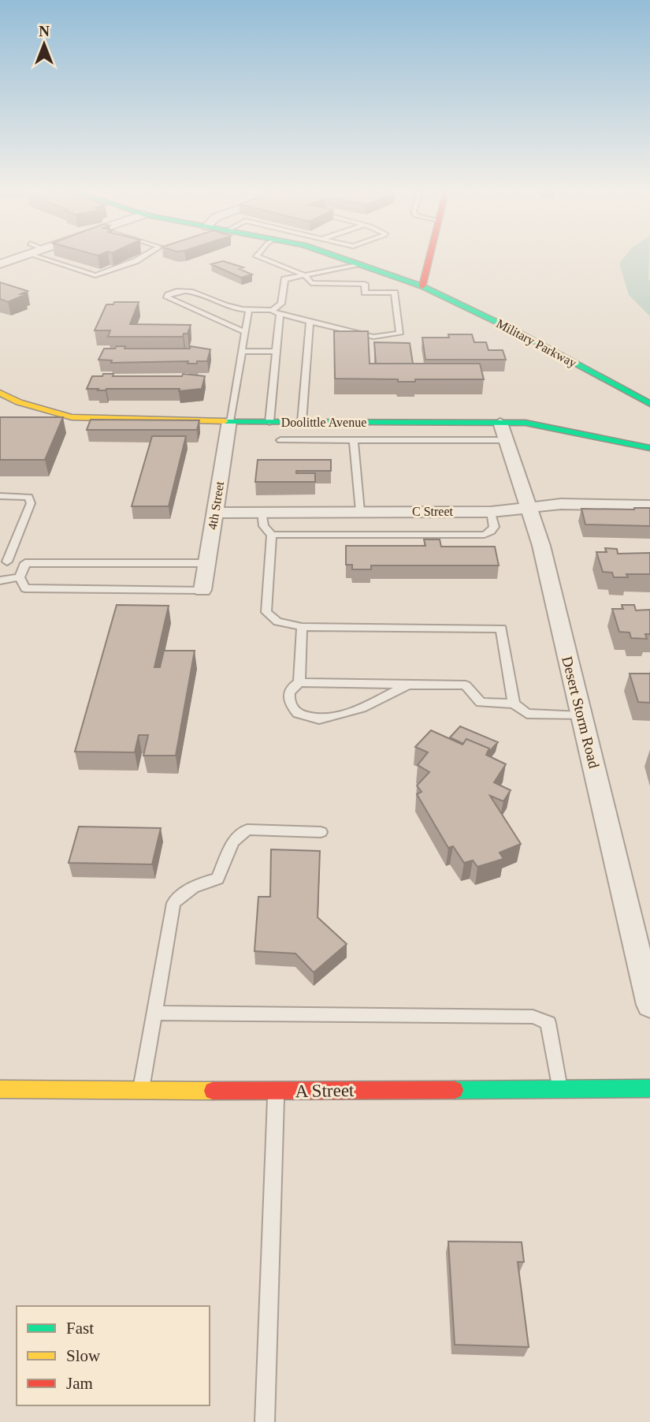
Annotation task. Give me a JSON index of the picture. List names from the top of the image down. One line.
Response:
{"streets":{"street":["Military Parkway","Doolittle Avenue","4th Street","C Street","Desert Storm Road","A Street"]},"crossings":[["Doolittle Avenue","4th Street"],["Doolittle Avenue","Desert Storm Road"],["4th Street","C Street"],["C Street","Desert Storm Road"]],"legend":["Fast","Slow","Jam"],"north":"top"}
